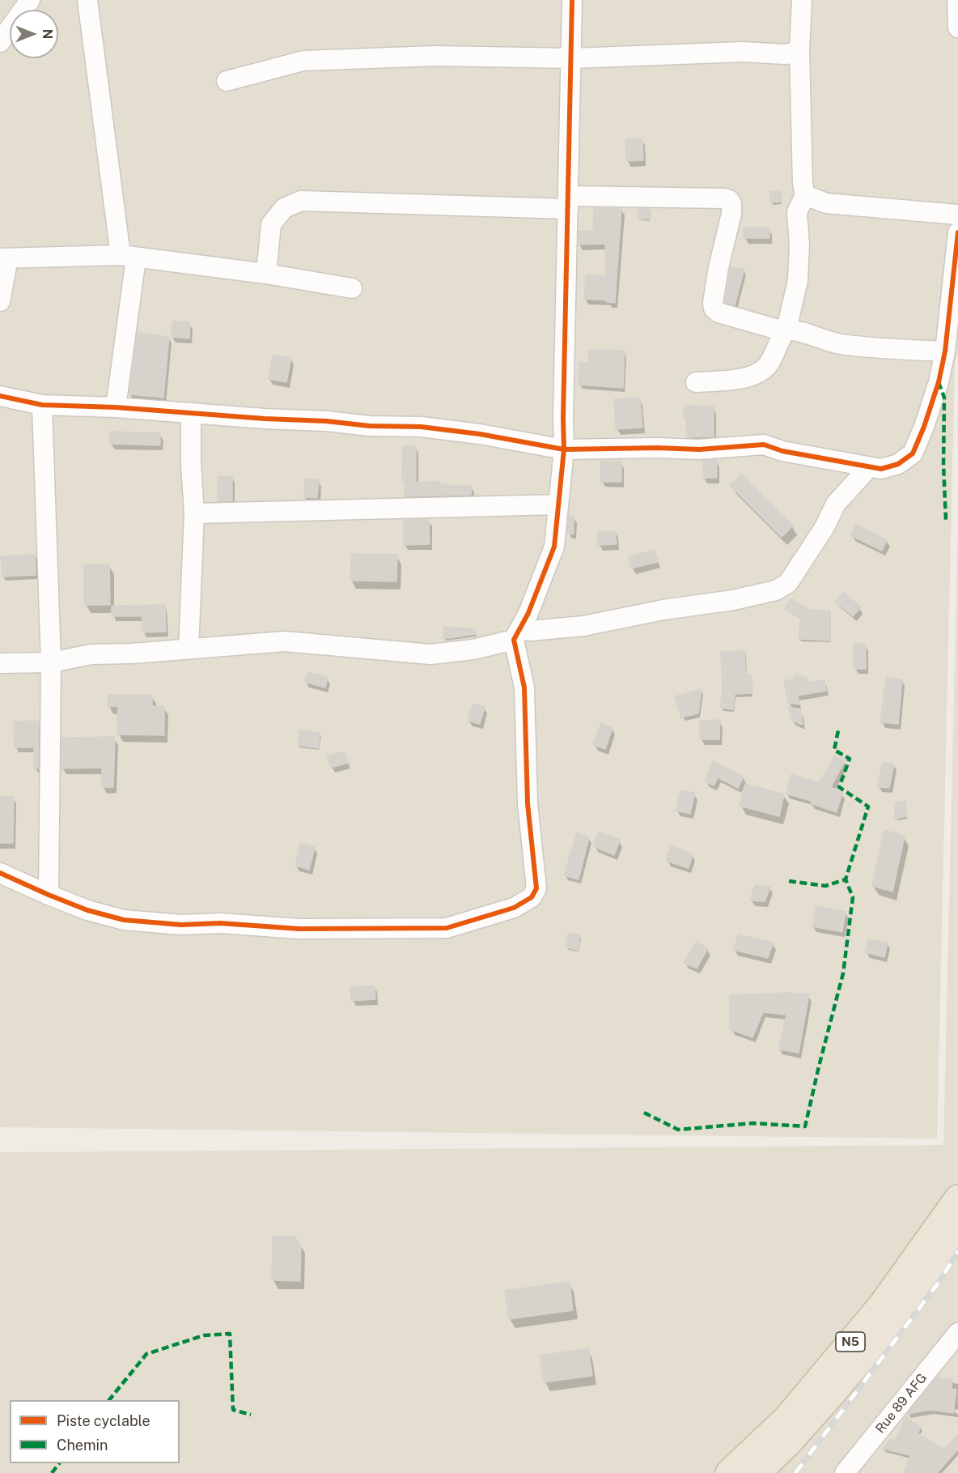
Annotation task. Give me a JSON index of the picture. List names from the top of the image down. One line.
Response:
{"streets":{"highway":["N5"],"street":["Rue 89 AFG"]},"legend":["Piste cyclable","Chemin"],"north":"right"}
